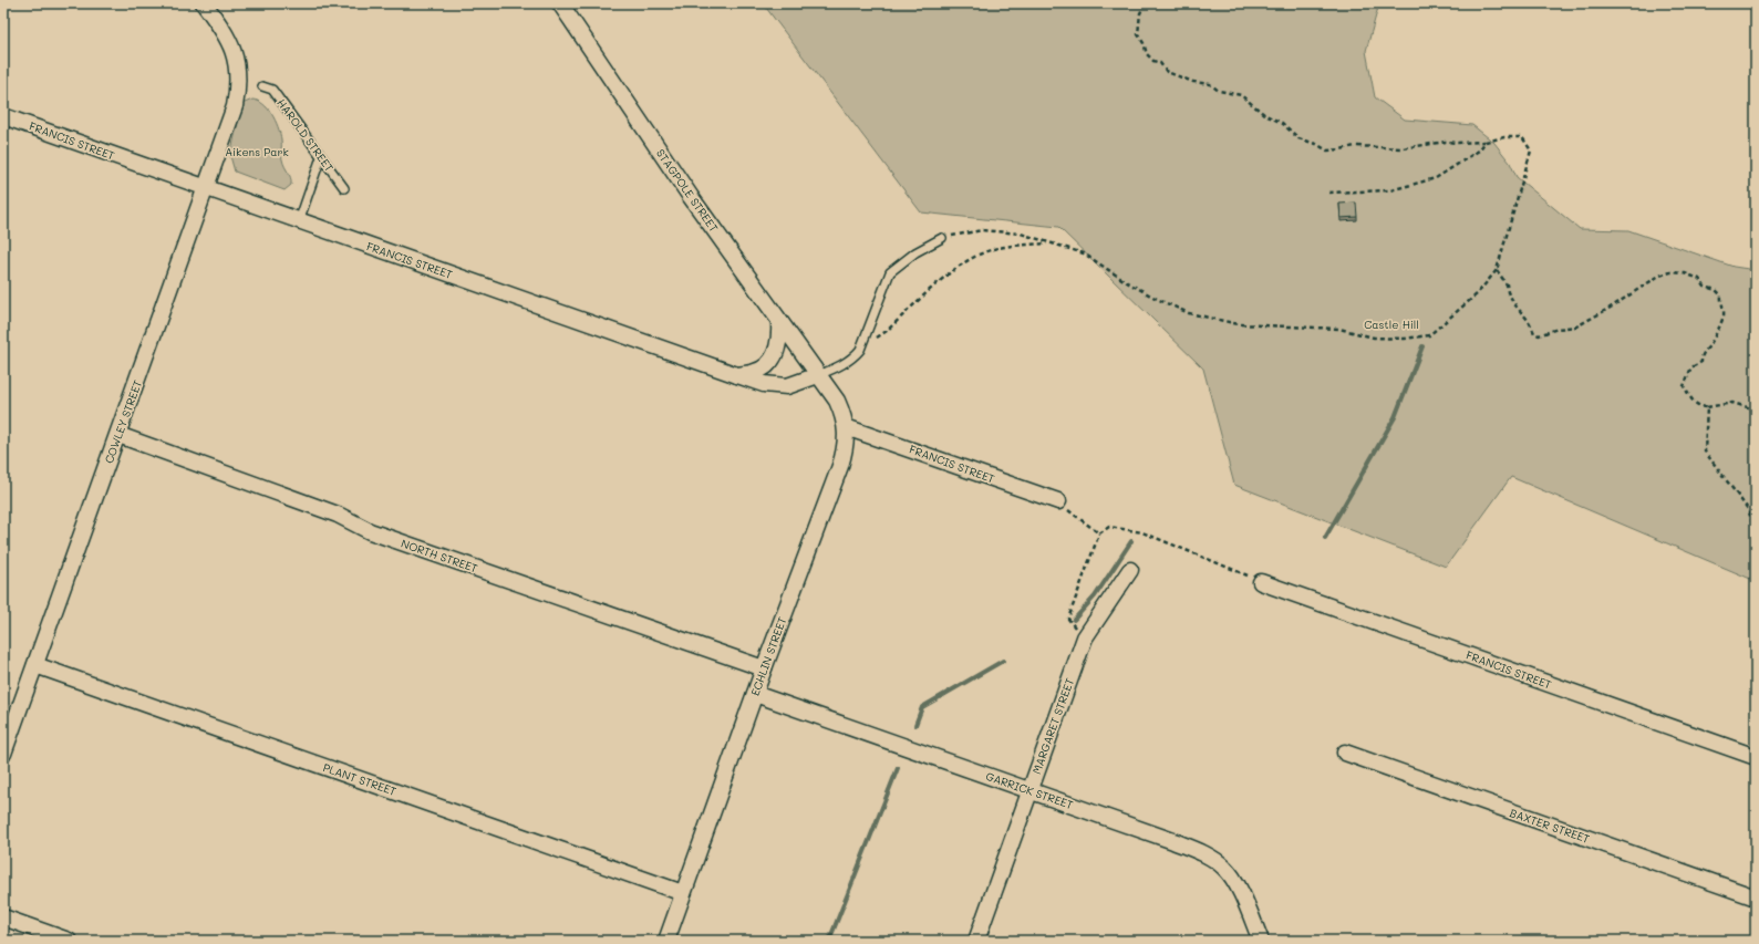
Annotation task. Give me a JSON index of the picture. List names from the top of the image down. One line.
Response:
{"streets":{"street":["FRANCIS STREET","STAGPOLE STREET","COWLEY STREET","NORTH STREET","ECHLIN STREET","MARGARET STREET","PLANT STREET","GARRICK STREET","BAXTER STREET"],"lane":["HAROLD STREET"]},"crossings":[["FRANCIS STREET","STAGPOLE STREET"],["FRANCIS STREET","COWLEY STREET"],["FRANCIS STREET","ECHLIN STREET"],["STAGPOLE STREET","ECHLIN STREET"],["COWLEY STREET","NORTH STREET"],["COWLEY STREET","PLANT STREET"],["NORTH STREET","ECHLIN STREET"],["ECHLIN STREET","PLANT STREET"],["ECHLIN STREET","GARRICK STREET"],["MARGARET STREET","GARRICK STREET"]],"parks":["Aikens Park","Castle Hill"]}
